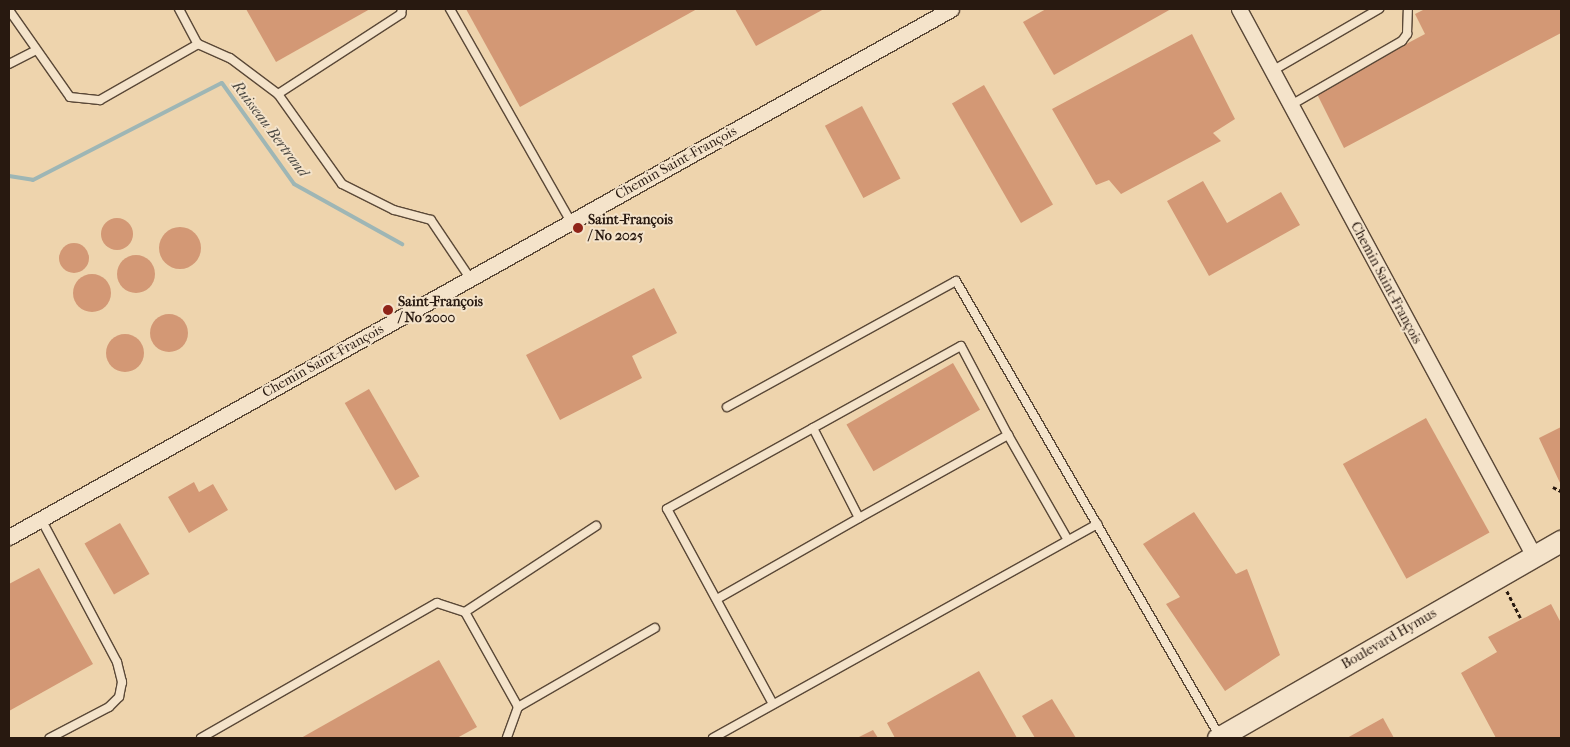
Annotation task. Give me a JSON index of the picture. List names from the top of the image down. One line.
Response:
{"streets":{"street":["Chemin Saint-François","Boulevard Hymus"]},"crossings":[["Chemin Saint-François","Boulevard Hymus"]],"water":["Ruisseau Bertrand"],"places":["Saint-François / No 2025","Saint-François / No 2000"]}
